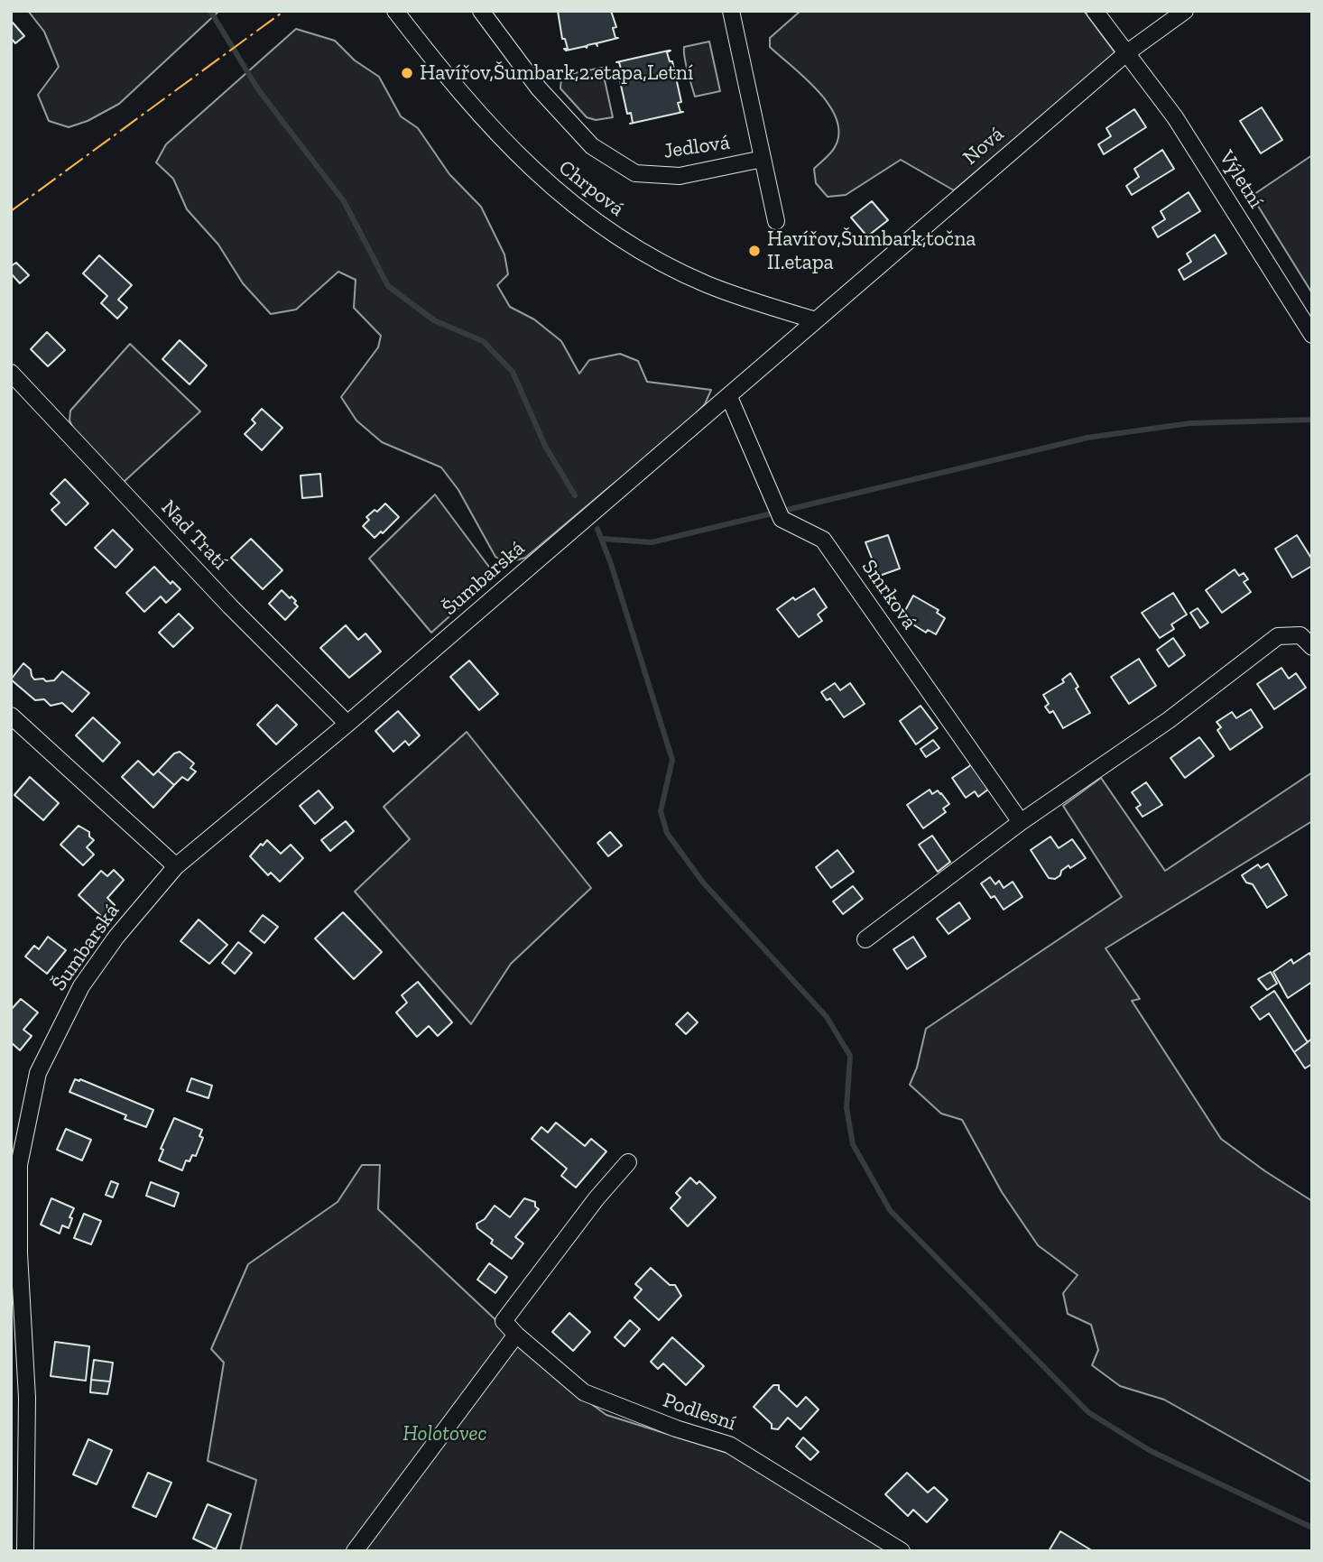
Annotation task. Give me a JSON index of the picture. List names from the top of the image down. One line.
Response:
{"streets":{"street":["Nová","Jedlová","Výletní","Chrpová","Nad Tratí","Šumbarská","Smrková","Podlesní"]},"crossings":[["Nová","Výletní"],["Nová","Chrpová"],["Nová","Šumbarská"],["Chrpová","Šumbarská"],["Nad Tratí","Šumbarská"],["Šumbarská","Smrková"]],"parks":["Holotovec"],"places":["Havířov,Šumbark,2.etapa,Letní","Havířov,Šumbark,točna II.etapa"]}
